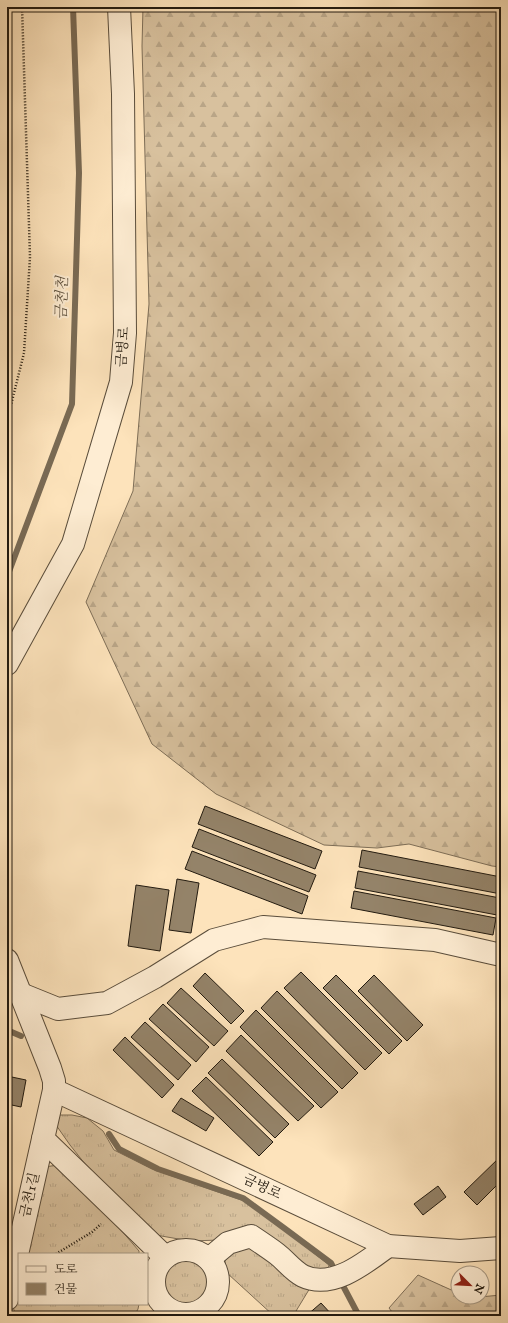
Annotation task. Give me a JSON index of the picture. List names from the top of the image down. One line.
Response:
{"streets":{"street":["금병로","금천1길"]},"crossings":[["금병로","금천1길"]],"water":["금천천"],"legend":["도로","건물"],"north":"bottom right"}
